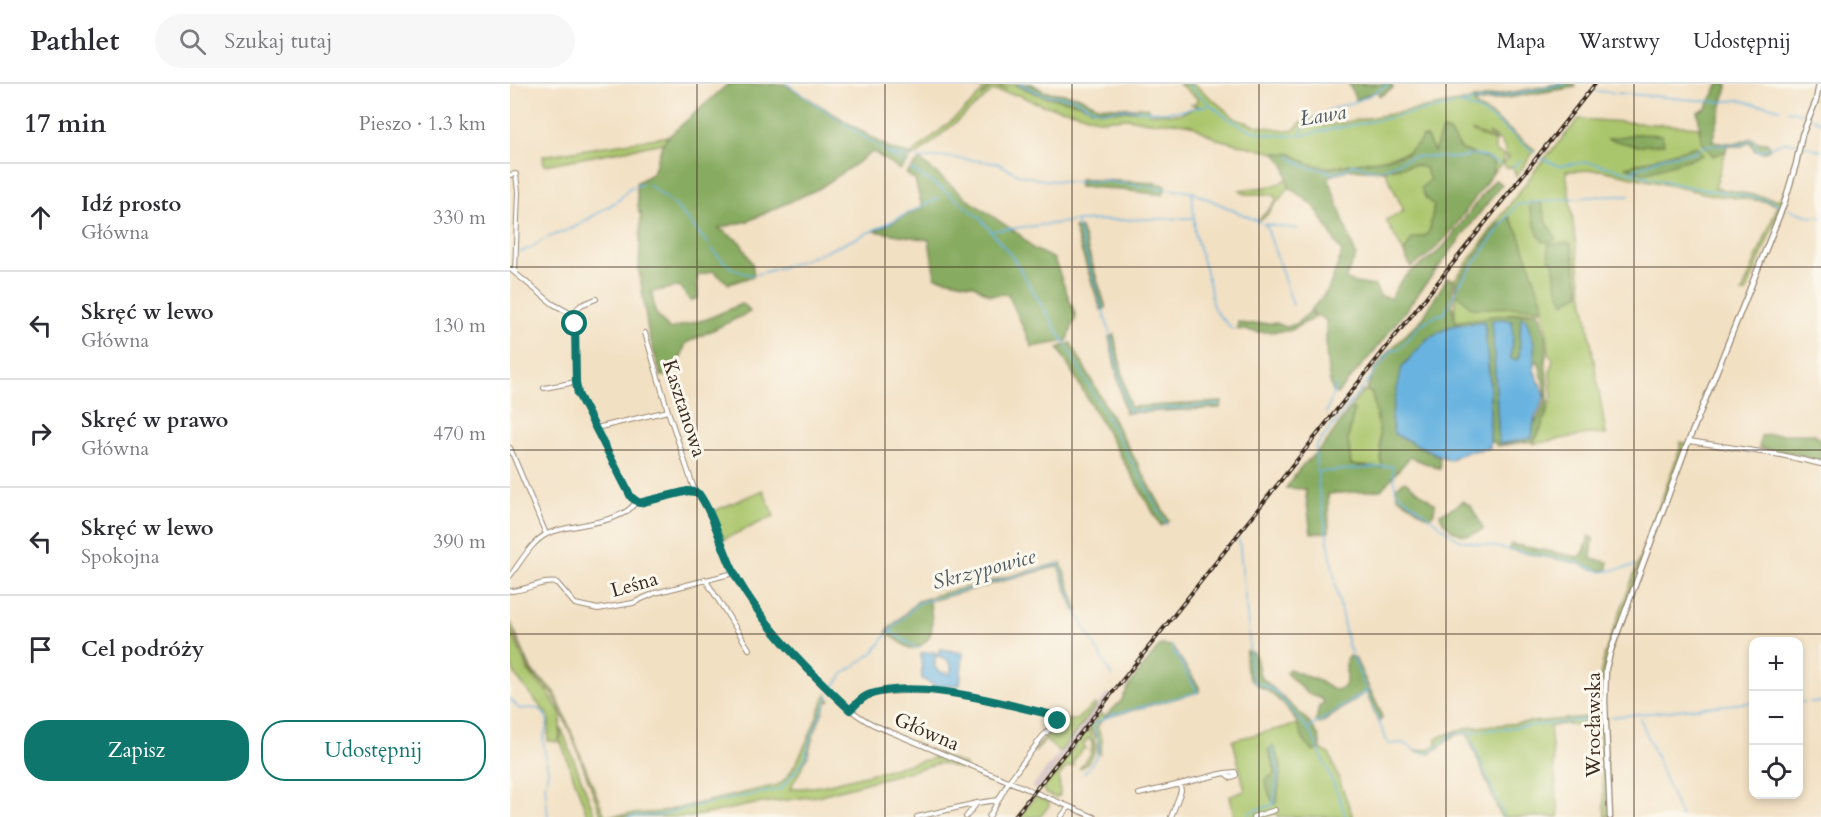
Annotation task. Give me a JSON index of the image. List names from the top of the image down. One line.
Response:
{"streets":{"main road":["Wrocławska"],"street":["Kasztanowa","Leśna","Główna"]},"crossings":[["Kasztanowa","Główna"],["Leśna","Główna"]],"water":["Ława","Skrzypowice"],"page":{"header":"Pathlet","search":"Szukaj tutaj","nav":["Mapa","Warstwy","Udostępnij"],"heading":["17 min","Pieszo · 1.3 km"],"list":[["Idź prosto","Główna","330 m"],["Skręć w lewo","Główna","130 m"],["Skręć w prawo","Główna","470 m"],["Skręć w lewo","Spokojna","390 m"],"Cel podróży"],"map_buttons":["+","−"],"buttons":["Zapisz","Udostępnij"]}}
